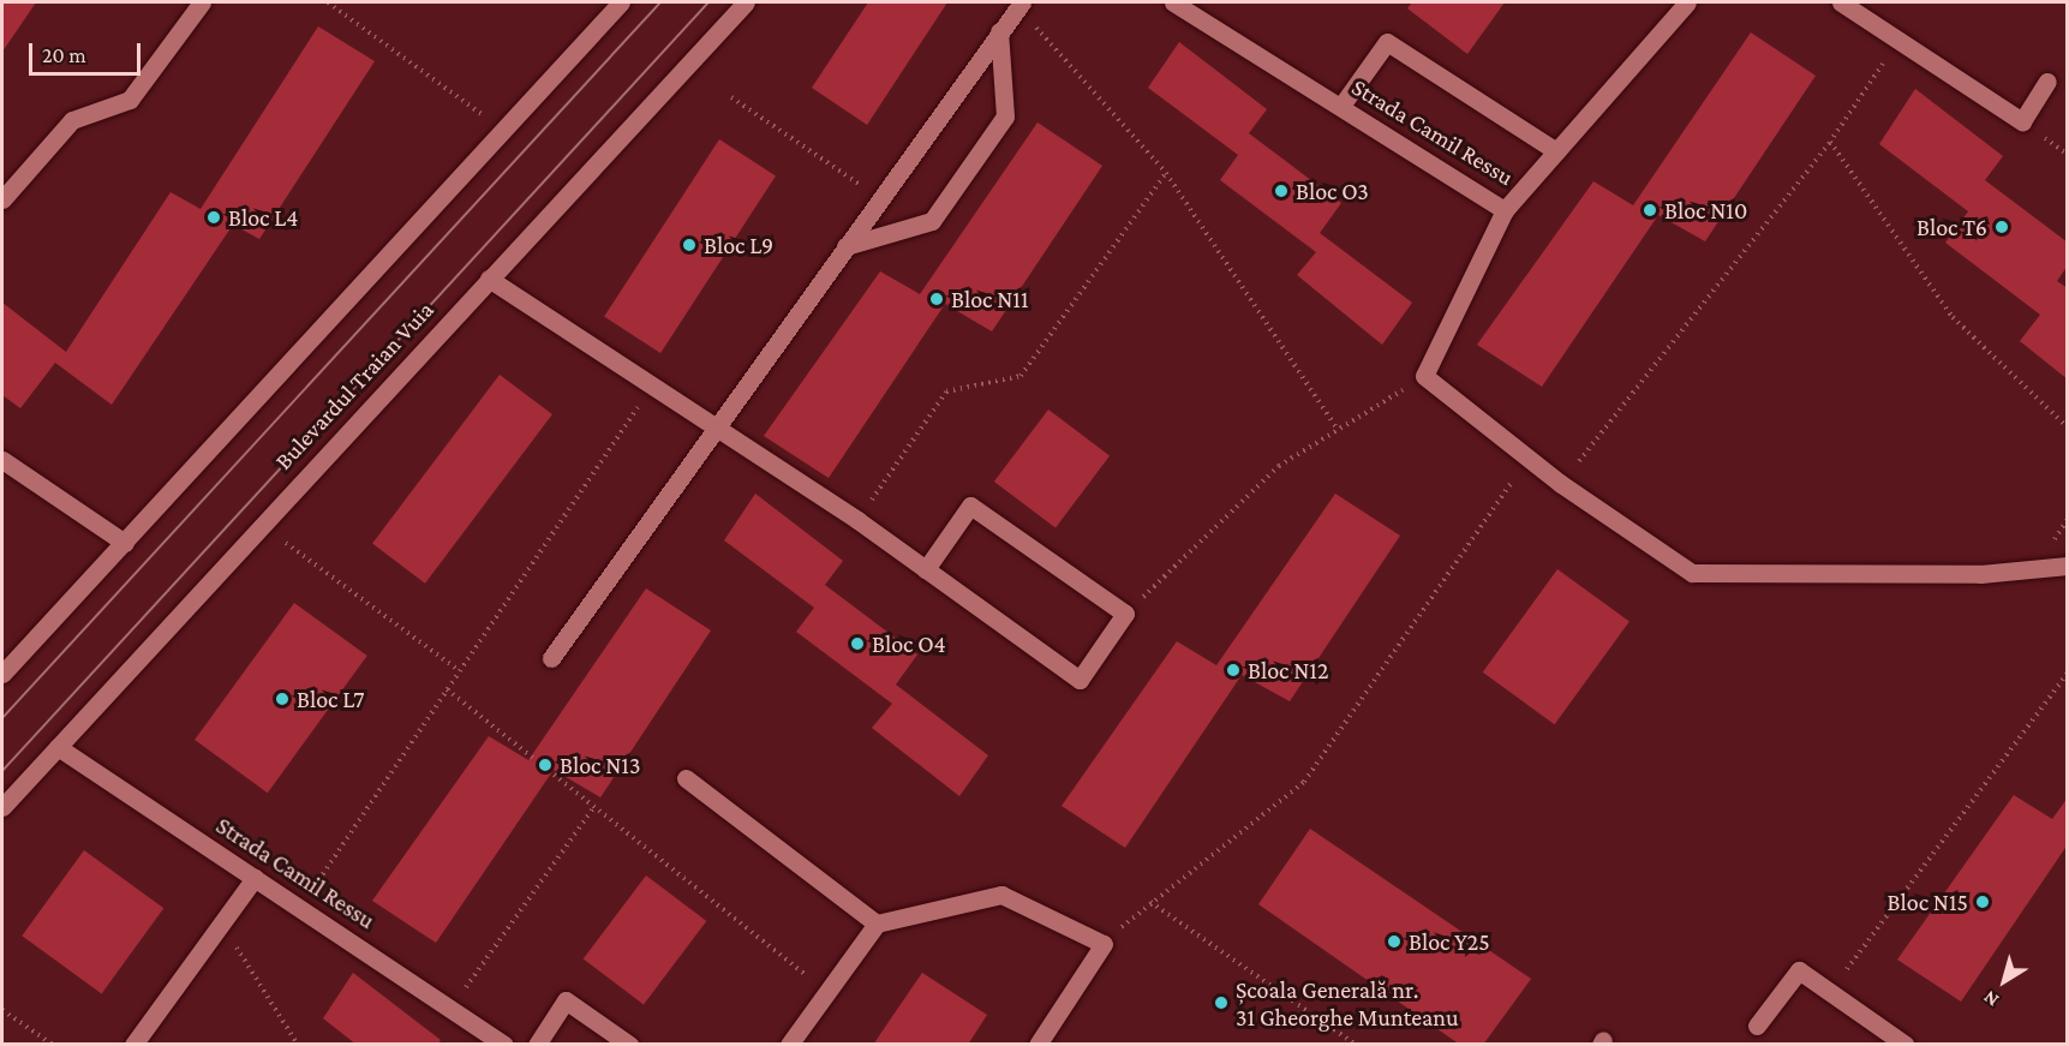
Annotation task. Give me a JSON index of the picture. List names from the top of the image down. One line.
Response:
{"streets":{"street":["Strada Camil Ressu","Bulevardul Traian Vuia"]},"crossings":[["Strada Camil Ressu","Bulevardul Traian Vuia"]],"places":["Bloc O3","Bloc N10","Bloc L4","Bloc T6","Bloc L9","Bloc N11","Bloc O4","Bloc N12","Bloc L7","Bloc N13","Bloc N15","Bloc Y25","Școala Generală nr. 31 Gheorghe Munteanu"],"scale_bar":"20 m","north":"bottom left"}
